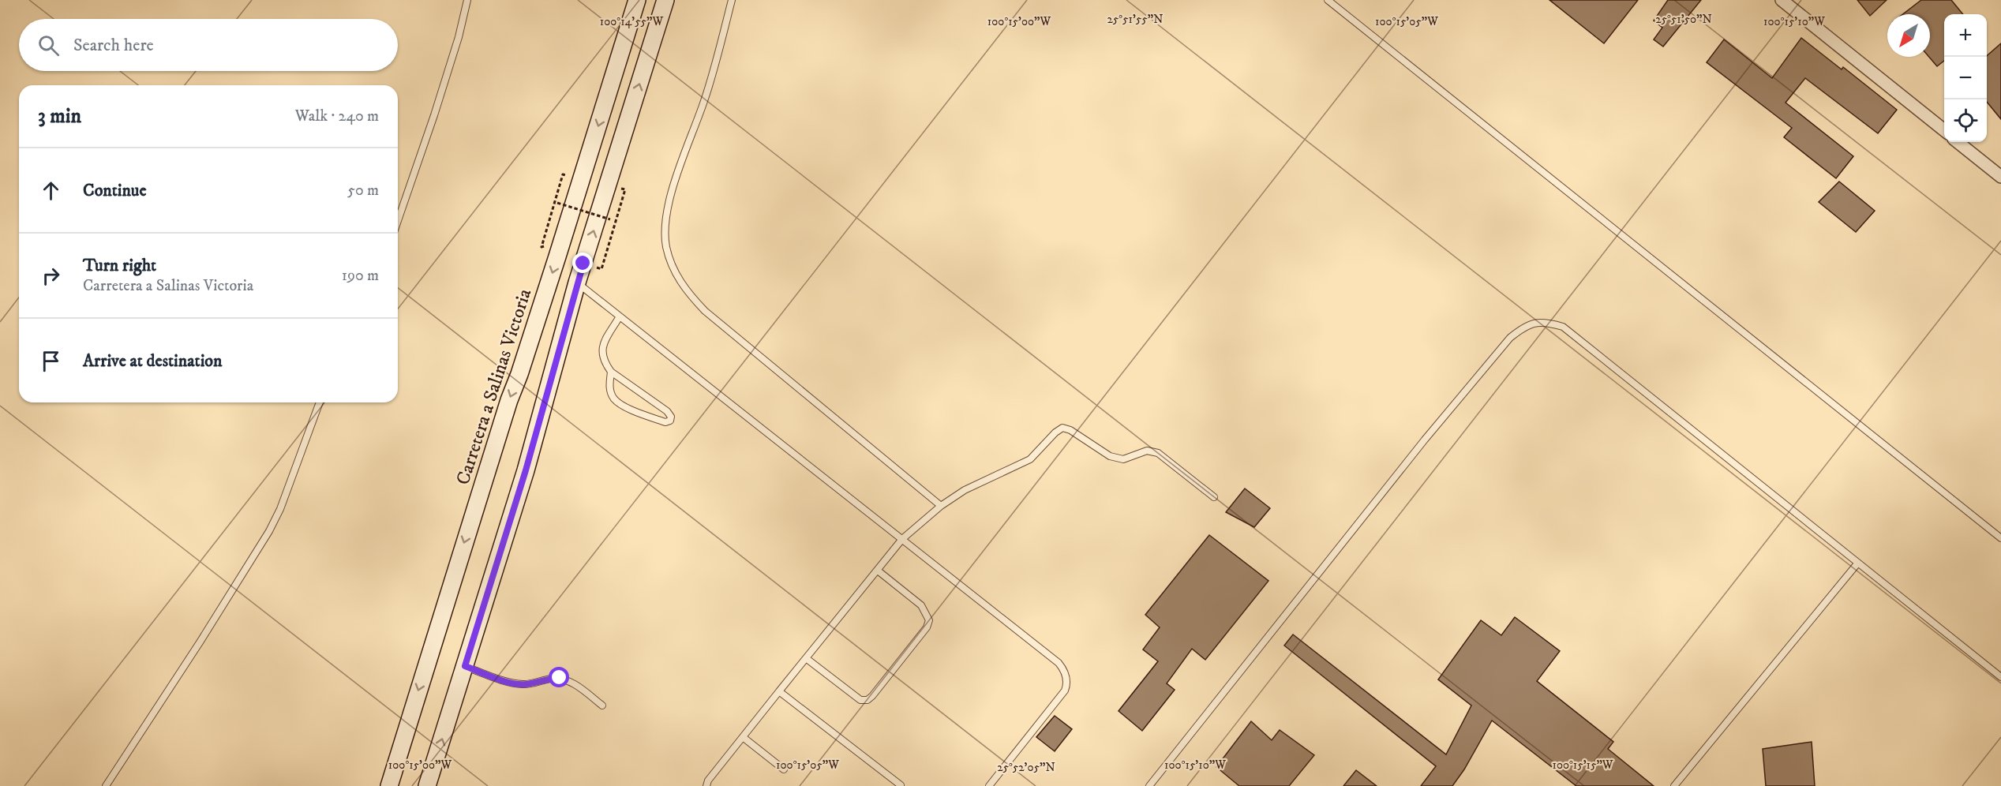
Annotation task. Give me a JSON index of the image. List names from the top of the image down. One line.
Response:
{"streets":{"main road":["Carretera a Salinas Victoria"]},"north":"bottom left","page":{"map_buttons":["+","−"],"search":"Search here","heading":["3 min","Walk · 240 m"],"list":[["Continue","50 m"],["Turn right","Carretera a Salinas Victoria","190 m"],"Arrive at destination"]},"coordinates":["25°51'55\"N","25°51'50\"N","100°14'55\"W","100°15'00\"W","100°15'05\"W","100°15'10\"W","100°15'15\"W","25°52'05\"N"]}
